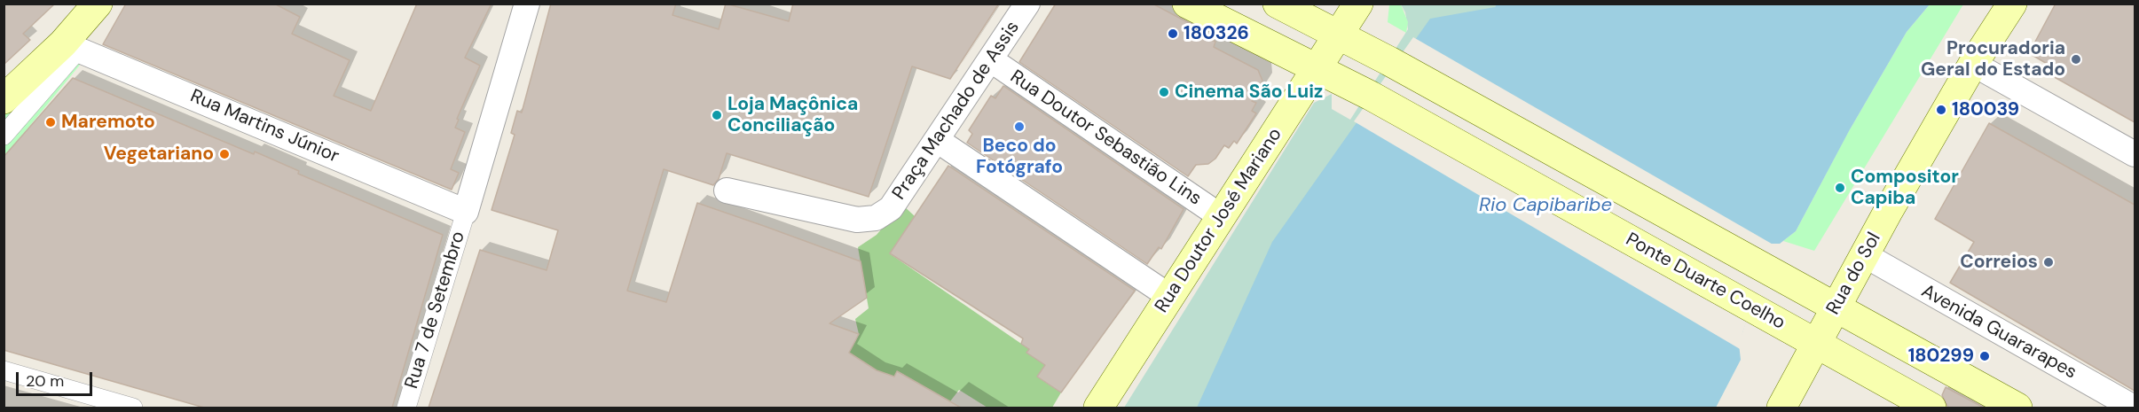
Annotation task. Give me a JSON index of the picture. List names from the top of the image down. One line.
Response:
{"streets":{"main road":["Rua Doutor José Mariano","Rua do Sol","Ponte Duarte Coelho"],"street":["Praça Machado de Assis","Rua Martins Júnior","Rua Doutor Sebastião Lins","Rua 7 de Setembro","Avenida Guararapes"]},"crossings":[["Praça Machado de Assis","Rua Doutor Sebastião Lins"],["Rua Martins Júnior","Rua 7 de Setembro"],["Rua Doutor Sebastião Lins","Rua Doutor José Mariano"],["Rua Doutor José Mariano","Ponte Duarte Coelho"],["Rua do Sol","Ponte Duarte Coelho"],["Rua do Sol","Avenida Guararapes"]],"water":["Rio Capibaribe"],"places":["180326","Procuradoria Geral do Estado","Cinema São Luiz","180039","Loja Maçônica Conciliação","Maremoto","Beco do Fotógrafo","Vegetariano","Compositor Capiba","Correios","180299"],"scale_bar":"20 m"}
